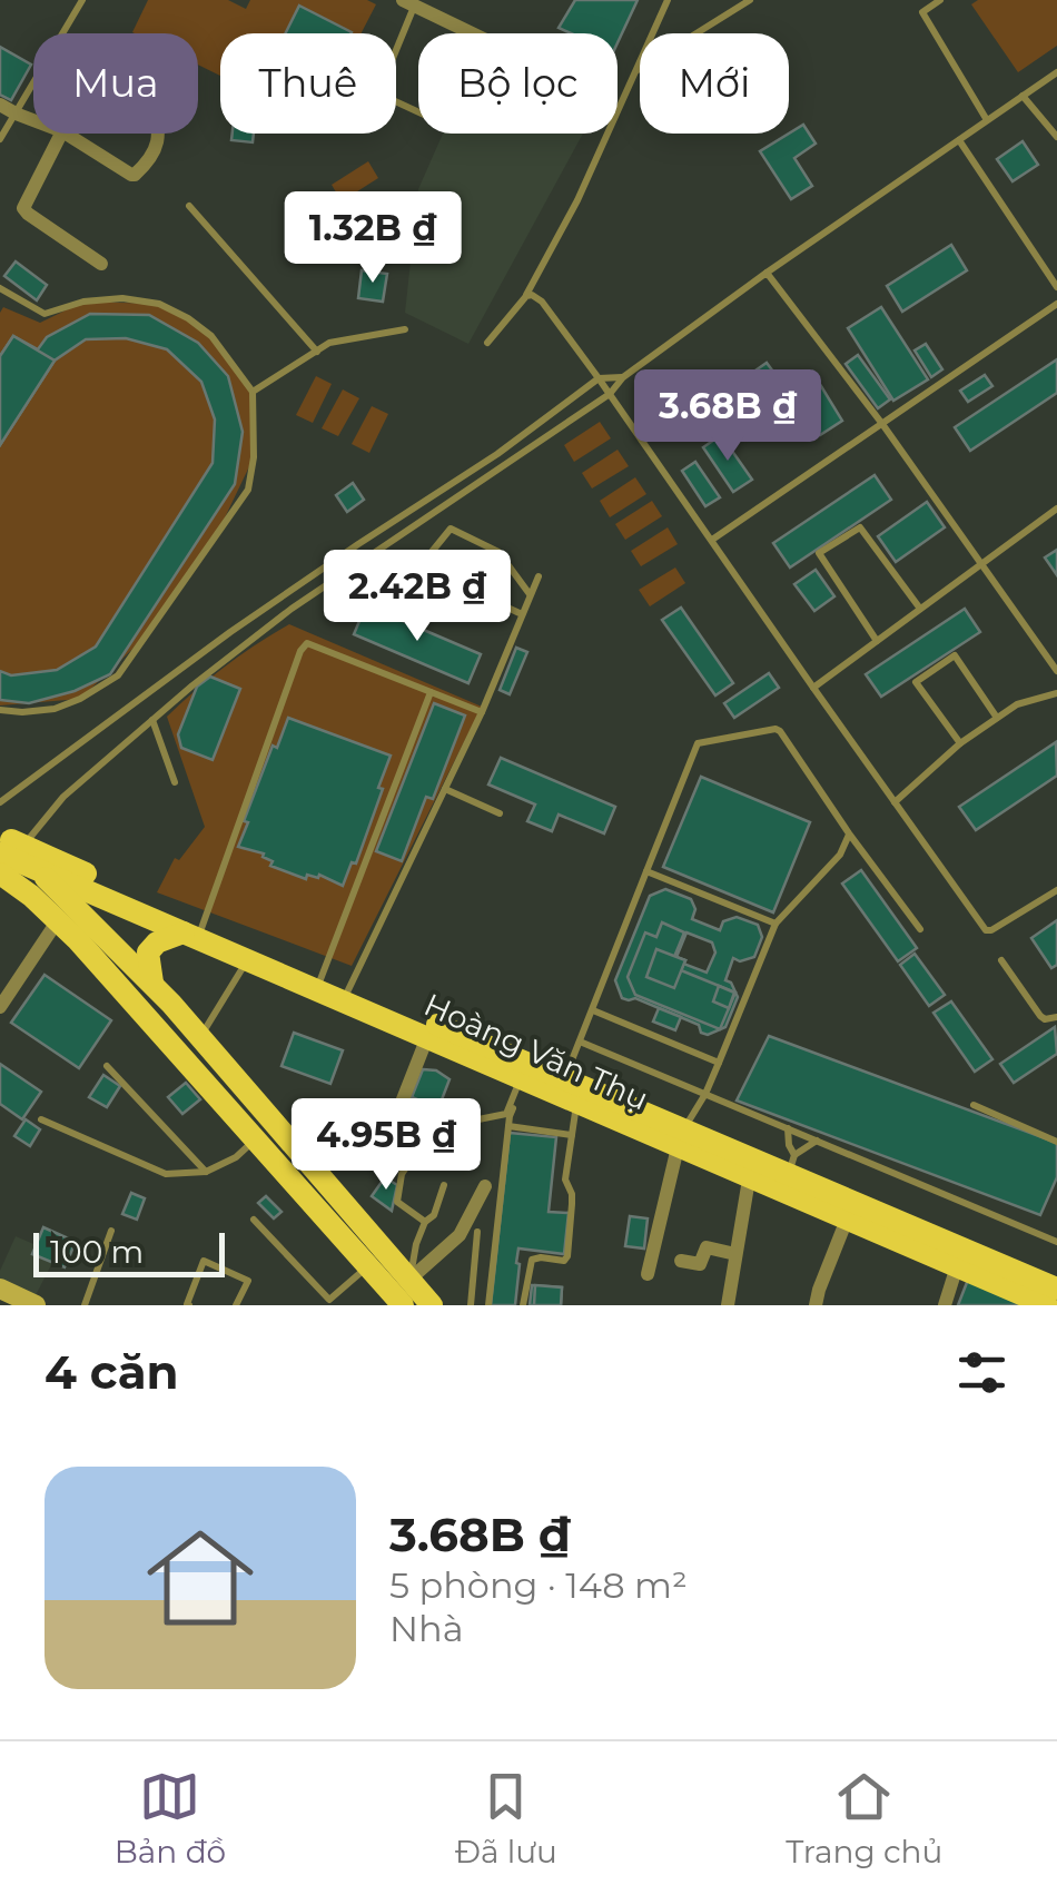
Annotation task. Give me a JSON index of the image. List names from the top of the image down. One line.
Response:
{"streets":{"main road":["Hoàng Văn Thụ"]},"scale_bar":"100 m","page":{"chip":["Mua","Thuê","Bộ lọc","Mới"],"price":["1.32B ₫","3.68B ₫","2.42B ₫","4.95B ₫"],"scale":"100 m","heading":"4 căn","list":[{"name":"3.68B ₫","note":"5 phòng · 148 m² · Nhà"}],"tabs":["Bản đồ","Đã lưu","Trang chủ"]}}
